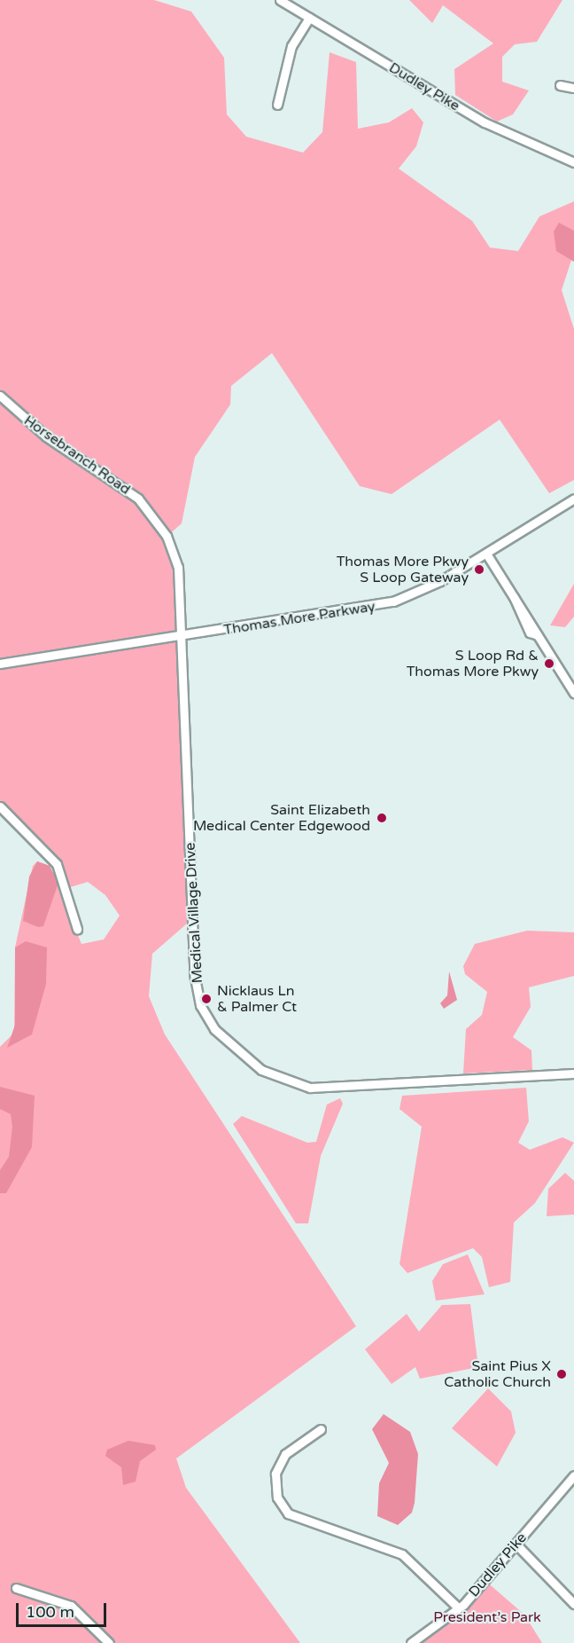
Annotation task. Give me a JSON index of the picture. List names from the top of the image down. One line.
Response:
{"streets":{"street":["Dudley Pike","Horsebranch Road","Thomas More Parkway","Medical Village Drive"]},"crossings":[["Horsebranch Road","Thomas More Parkway"],["Horsebranch Road","Medical Village Drive"],["Thomas More Parkway","Medical Village Drive"]],"parks":["President’s Park"],"places":["Thomas More Pkwy S Loop Gateway","S Loop Rd & Thomas More Pkwy","Saint Elizabeth Medical Center Edgewood","Nicklaus Ln & Palmer Ct","Saint Pius X Catholic Church"],"scale_bar":"100 m"}
